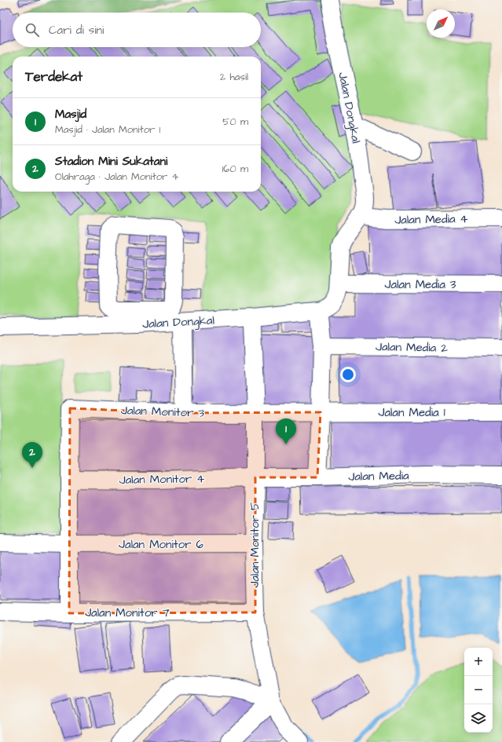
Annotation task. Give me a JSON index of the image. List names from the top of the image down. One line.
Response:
{"streets":{"street":["Jalan Dongkal","Jalan Media 4","Jalan Media 3","Jalan Media 2","Jalan Monitor 3","Jalan Media 1","Jalan Media","Jalan Monitor 4","Jalan Monitor 6","Jalan Monitor 5","Jalan Monitor 7"]},"crossings":[["Jalan Dongkal","Jalan Media 4"],["Jalan Dongkal","Jalan Media 3"],["Jalan Monitor 3","Jalan Media 1"],["Jalan Monitor 3","Jalan Monitor 4"],["Jalan Monitor 3","Jalan Monitor 5"],["Jalan Media 1","Jalan Monitor 5"],["Jalan Media","Jalan Monitor 4"],["Jalan Media","Jalan Monitor 5"],["Jalan Monitor 4","Jalan Monitor 5"],["Jalan Monitor 6","Jalan Monitor 5"],["Jalan Monitor 5","Jalan Monitor 7"]],"north":"top right","page":{"search":"Cari di sini","heading":["Terdekat","2 hasil"],"list":[{"mark":"1","name":"Masjid","note":"Masjid · Jalan Monitor 1","value":"50 m"},{"mark":"2","name":"Stadion Mini Sukatani","note":"Olahraga · Jalan Monitor 4","value":"160 m"}],"pins":["1","2"],"map_buttons":["+","−"]}}
